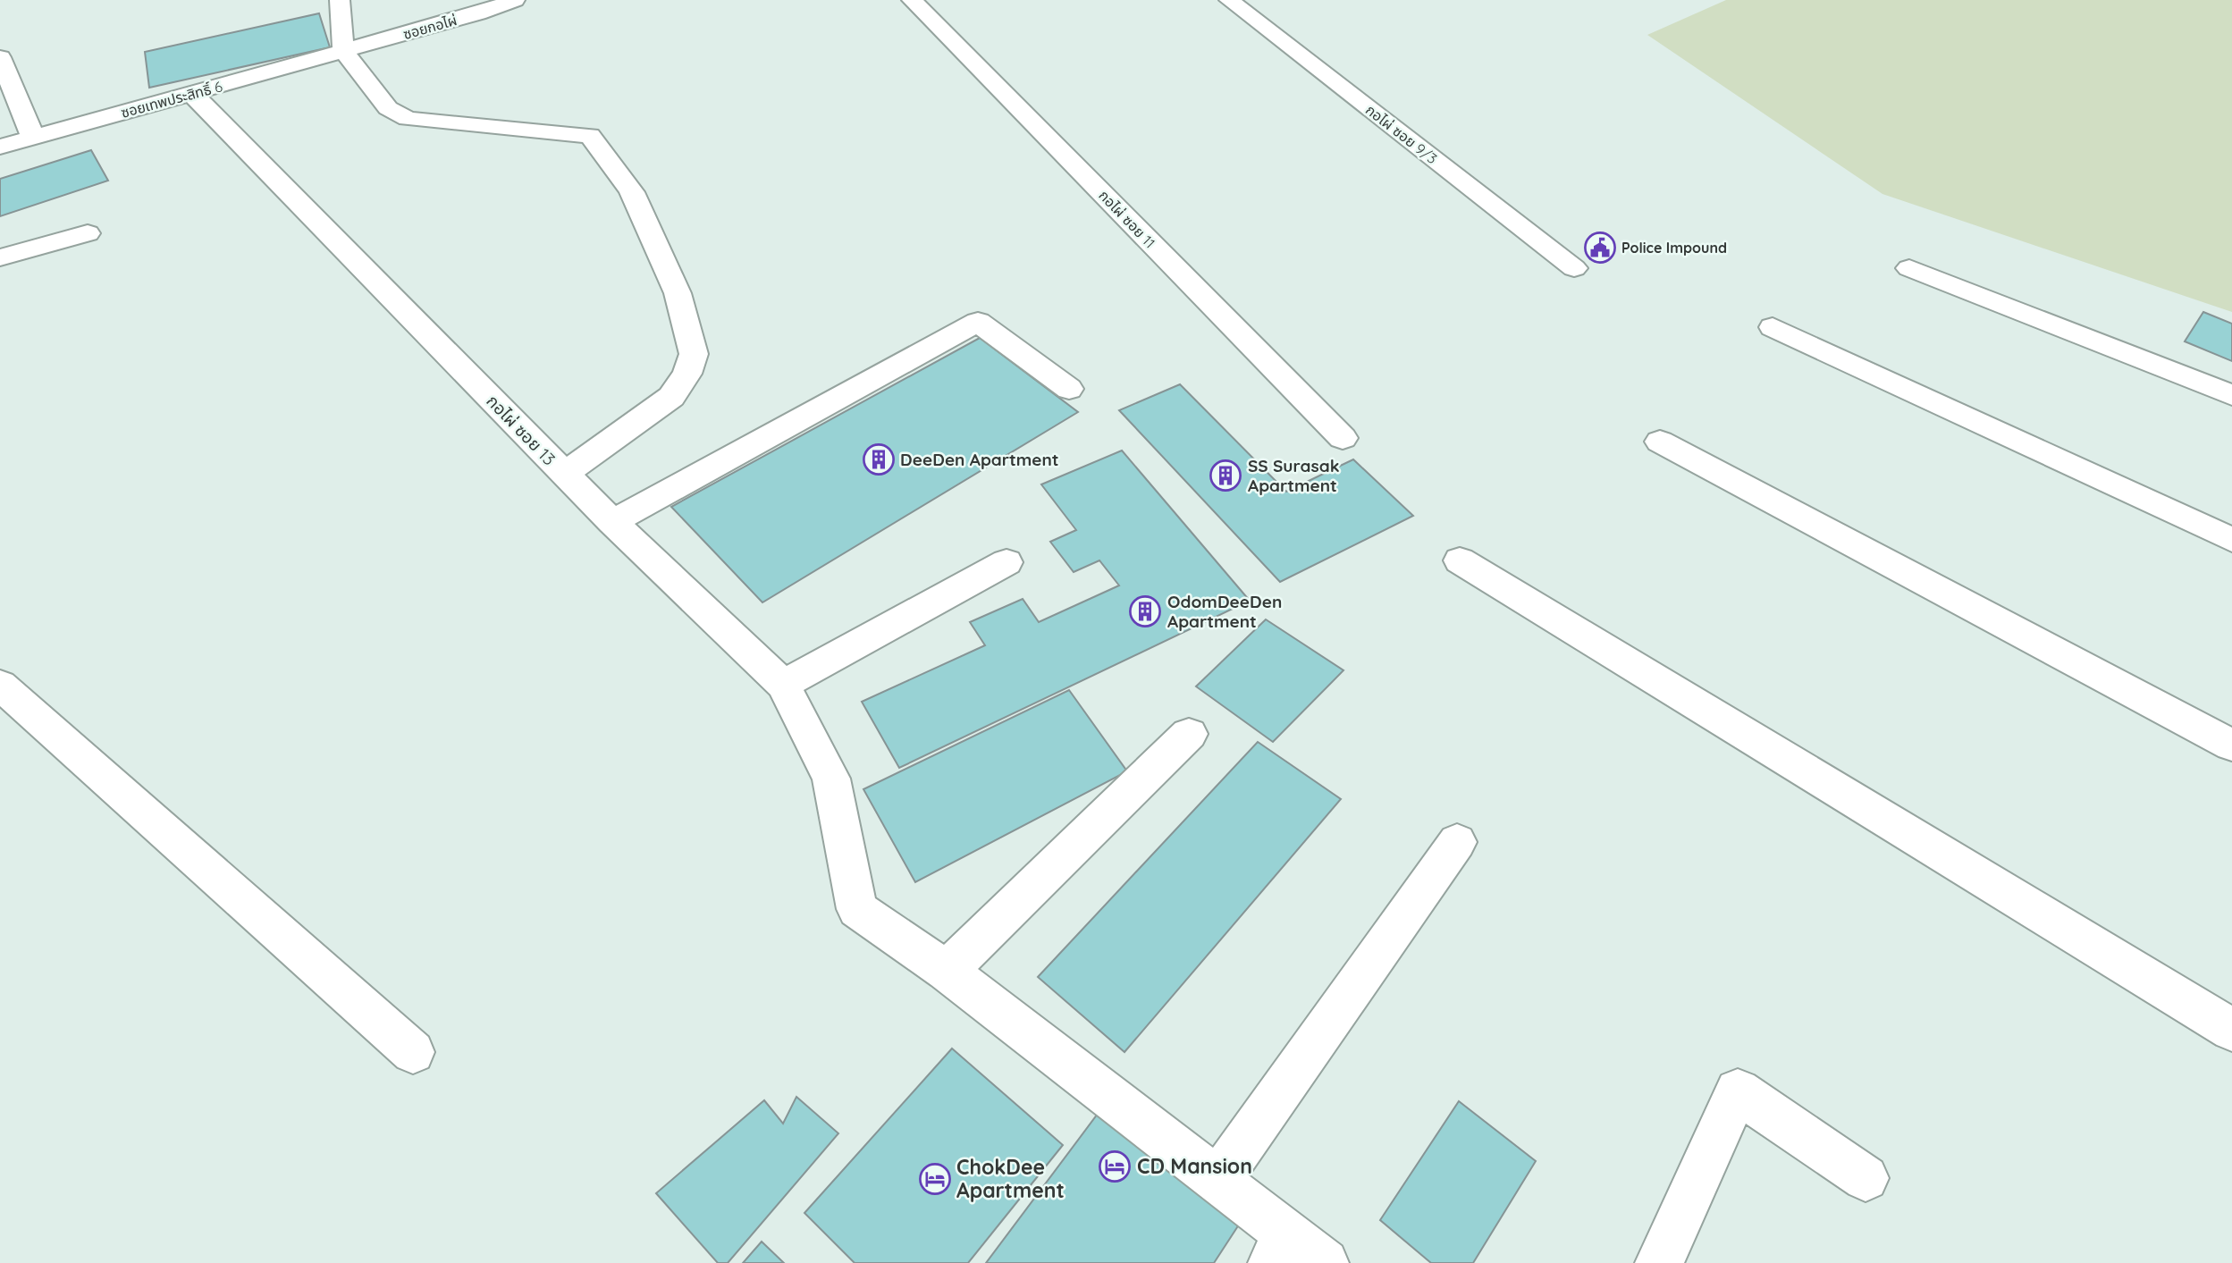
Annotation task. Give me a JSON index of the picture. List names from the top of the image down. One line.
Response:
{"streets":{"street":["ซอยกอไผ่","ซอยเทพประสิทธิ์ 6","กอไผ่ ซอย 9/3","กอไผ่ ซอย 11","กอไผ่ ซอย 13"]},"crossings":[["ซอยกอไผ่","ซอยเทพประสิทธิ์ 6"],["ซอยเทพประสิทธิ์ 6","กอไผ่ ซอย 13"]],"places":{"public building":["Police Impound"],"building":["DeeDen Apartment","SS Surasak Apartment","OdomDeeDen Apartment"],"hotel":["CD Mansion","ChokDee Apartment"]}}
